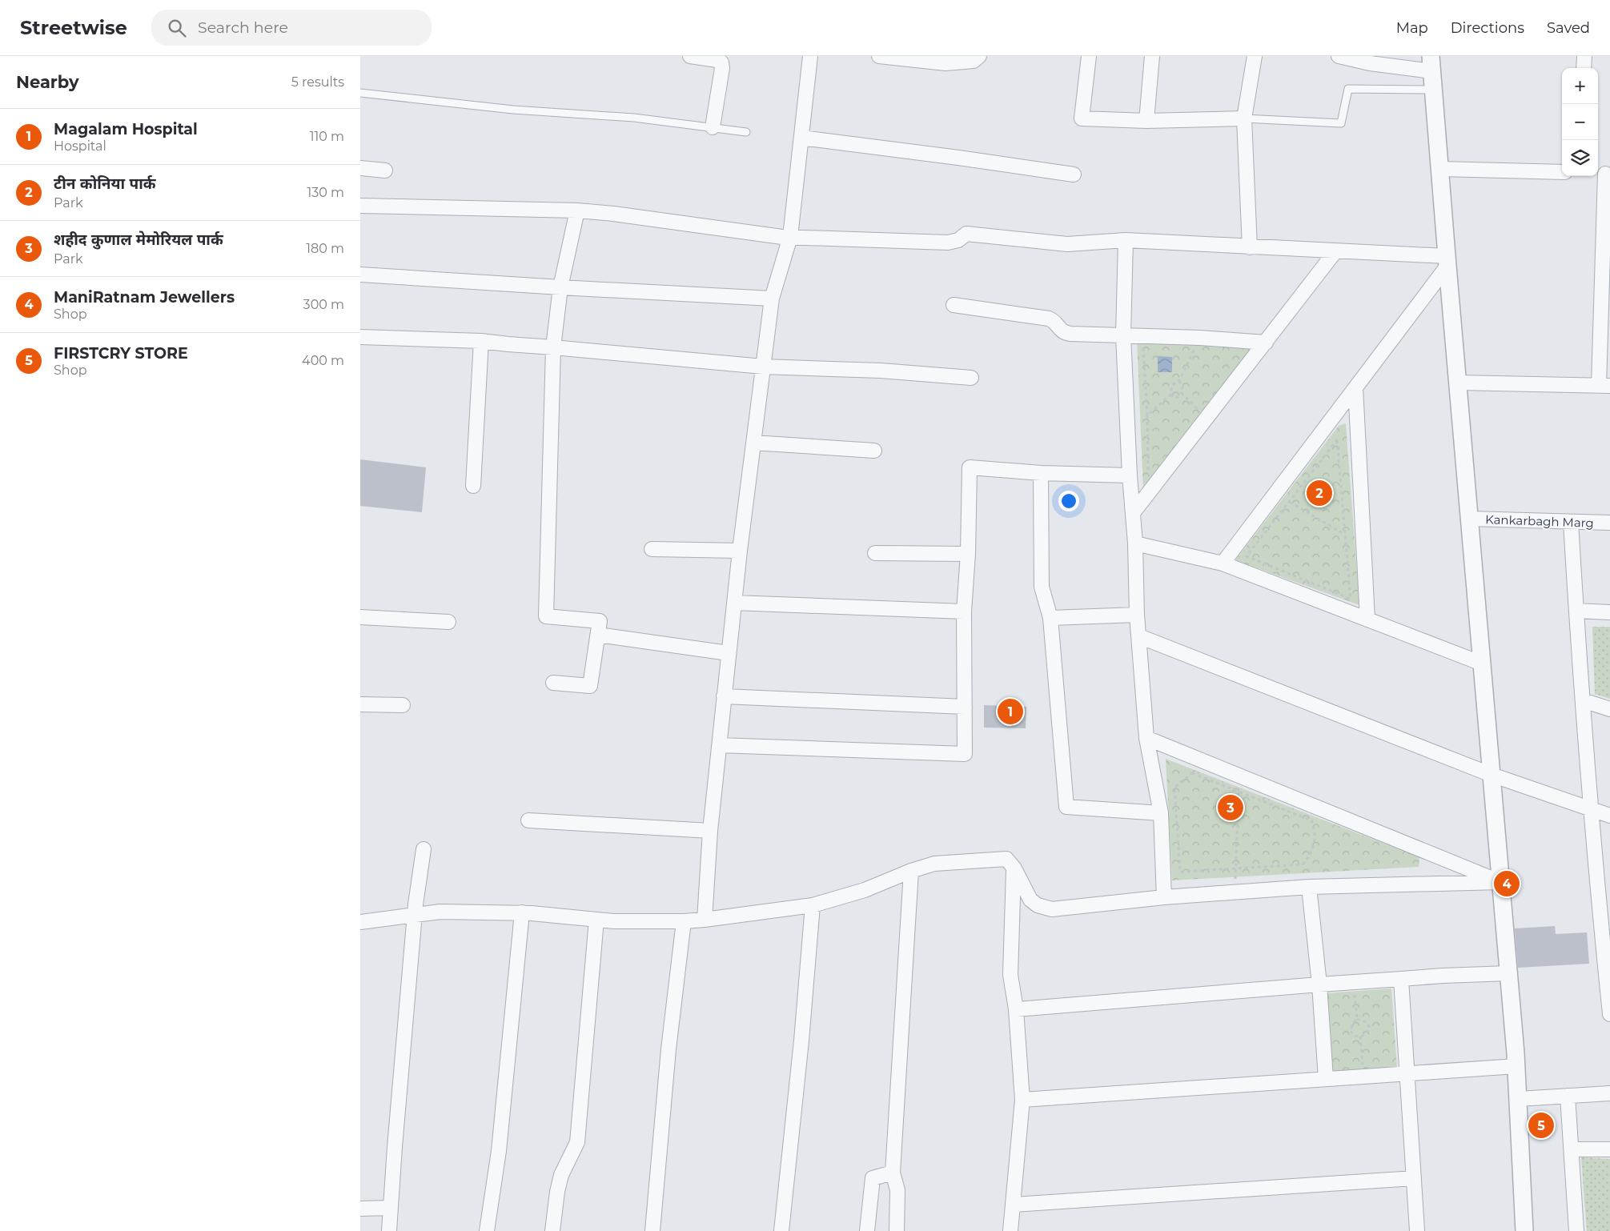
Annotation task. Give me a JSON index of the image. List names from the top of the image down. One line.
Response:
{"streets":{"street":["Kankarbagh Marg"]},"page":{"header":"Streetwise","search":"Search here","nav":["Map","Directions","Saved"],"heading":["Nearby","5 results"],"map_buttons":["+","−"],"list":[{"mark":"1","name":"Magalam Hospital","note":"Hospital","value":"110 m"},{"mark":"2","name":"टीन कोनिया पार्क","note":"Park","value":"130 m"},{"mark":"3","name":"शहीद कुणाल मेमोरियल पार्क","note":"Park","value":"180 m"},{"mark":"4","name":"ManiRatnam Jewellers","note":"Shop","value":"300 m"},{"mark":"5","name":"FIRSTCRY STORE","note":"Shop","value":"400 m"}],"pins":["2","1","3","4","5"]}}
